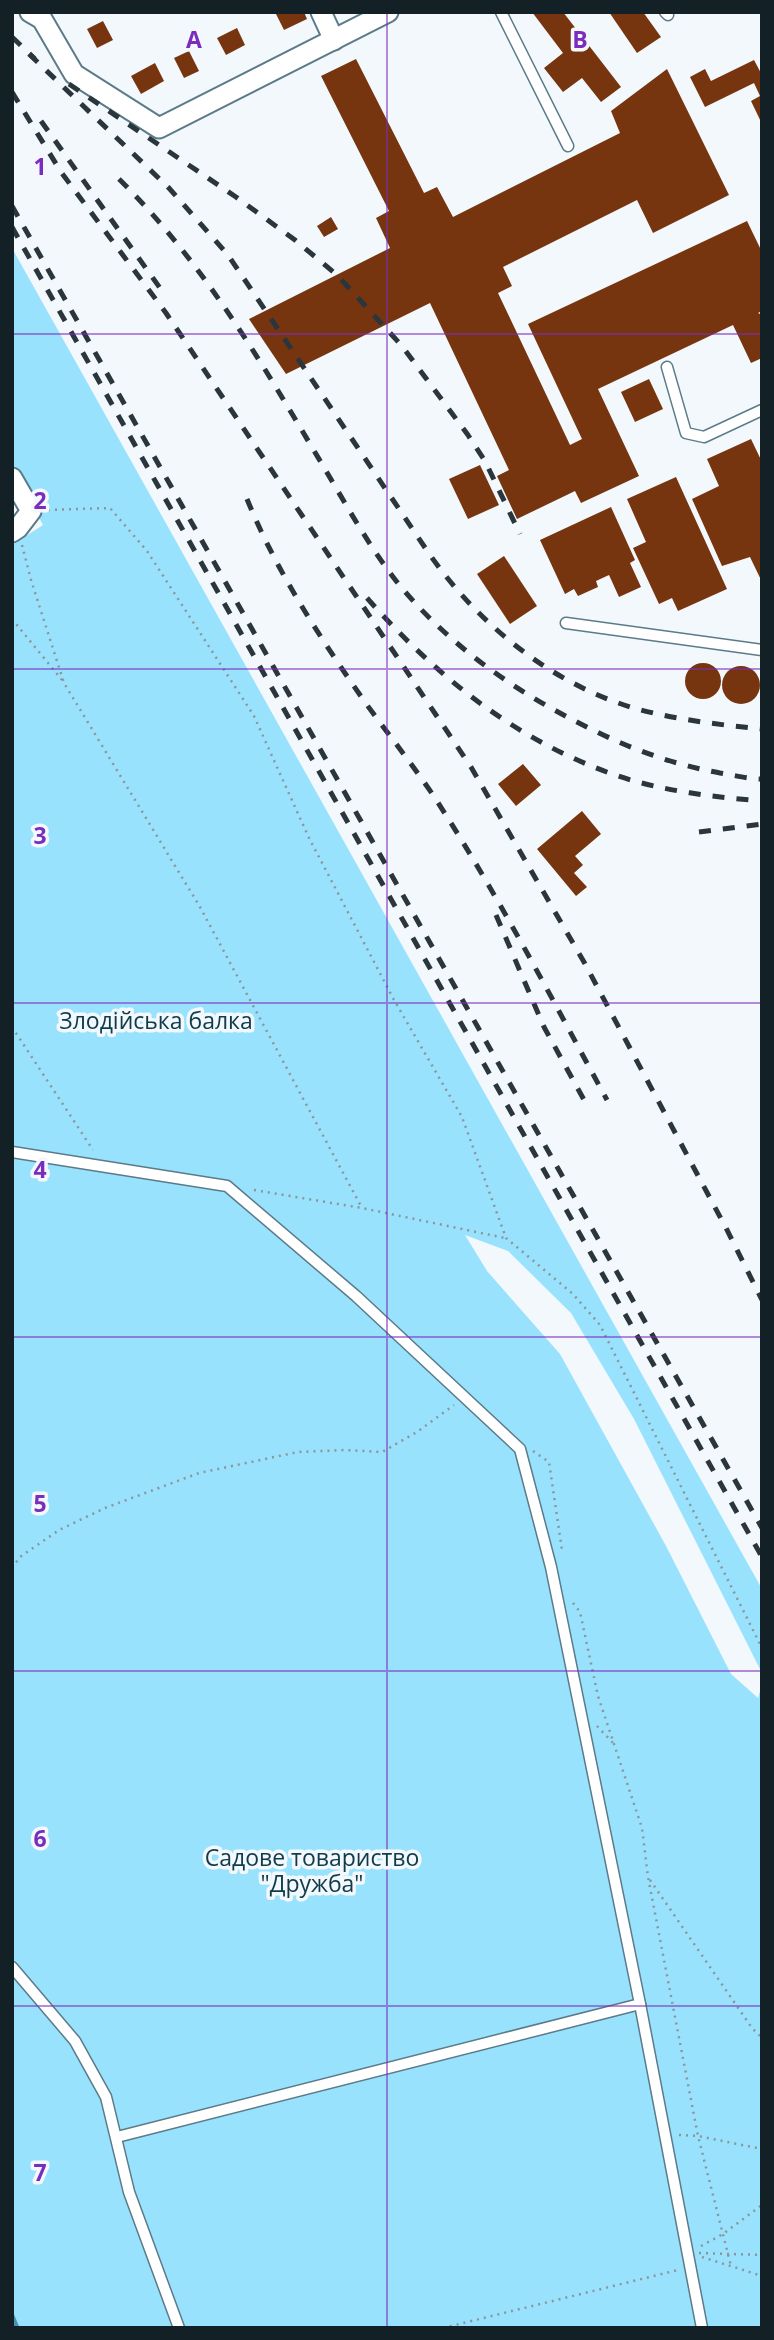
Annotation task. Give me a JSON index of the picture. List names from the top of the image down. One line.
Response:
{"parks":["Злодійська балка","Садове товариство \"Дружба\""],"grid":{"columns":["A","B"],"rows":["1","2","3","4","5","6","7"]}}
